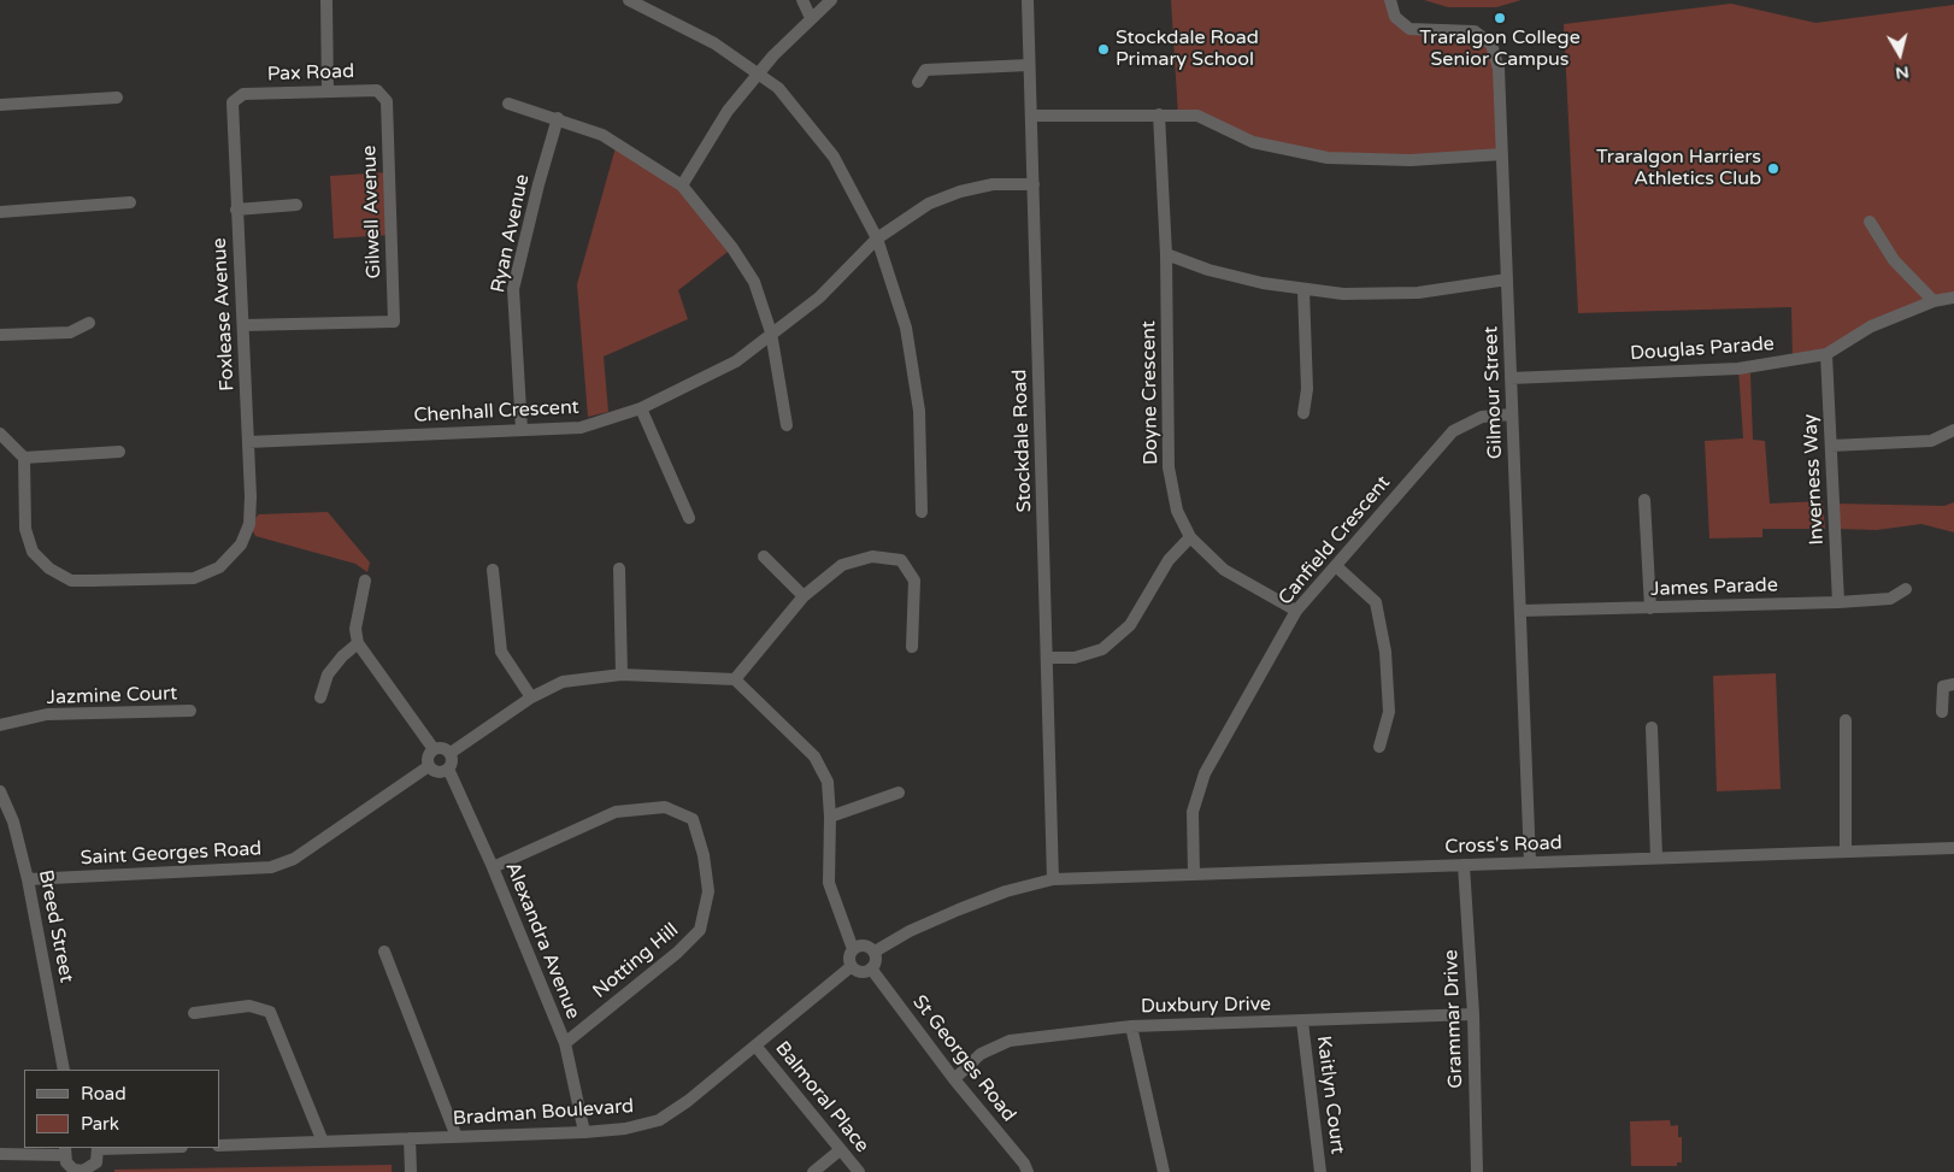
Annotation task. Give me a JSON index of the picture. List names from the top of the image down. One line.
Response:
{"streets":{"street":["Pax Road","Gilwell Avenue","Ryan Avenue","Foxlease Avenue","Douglas Parade","Doyne Crescent","Gilmour Street","Chenhall Crescent","Stockdale Road","Inverness Way","Canfield Crescent","James Parade","Jazmine Court","Cross's Road","Saint Georges Road","Breed Street","Alexandra Avenue","Notting Hill","Duxbury Drive","Grammar Drive","St Georges Road","Kaitlyn Court","Balmoral Place","Bradman Boulevard"]},"crossings":[["Pax Road","Gilwell Avenue"],["Pax Road","Foxlease Avenue"],["Gilwell Avenue","Foxlease Avenue"],["Ryan Avenue","Chenhall Crescent"],["Foxlease Avenue","Chenhall Crescent"],["Douglas Parade","Gilmour Street"],["Douglas Parade","Inverness Way"],["Doyne Crescent","Canfield Crescent"],["Gilmour Street","Canfield Crescent"],["Gilmour Street","James Parade"],["Gilmour Street","Cross's Road"],["Chenhall Crescent","Stockdale Road"],["Stockdale Road","Cross's Road"],["Inverness Way","James Parade"],["Canfield Crescent","Cross's Road"],["Cross's Road","Grammar Drive"],["Saint Georges Road","Breed Street"],["Saint Georges Road","Alexandra Avenue"],["Alexandra Avenue","Notting Hill"],["Alexandra Avenue","Bradman Boulevard"],["Duxbury Drive","Grammar Drive"],["Duxbury Drive","St Georges Road"],["Duxbury Drive","Kaitlyn Court"],["St Georges Road","Bradman Boulevard"],["Balmoral Place","Bradman Boulevard"]],"places":["Traralgon College Senior Campus","Stockdale Road Primary School","Traralgon Harriers Athletics Club"],"legend":["Road","Park"],"north":"bottom"}
